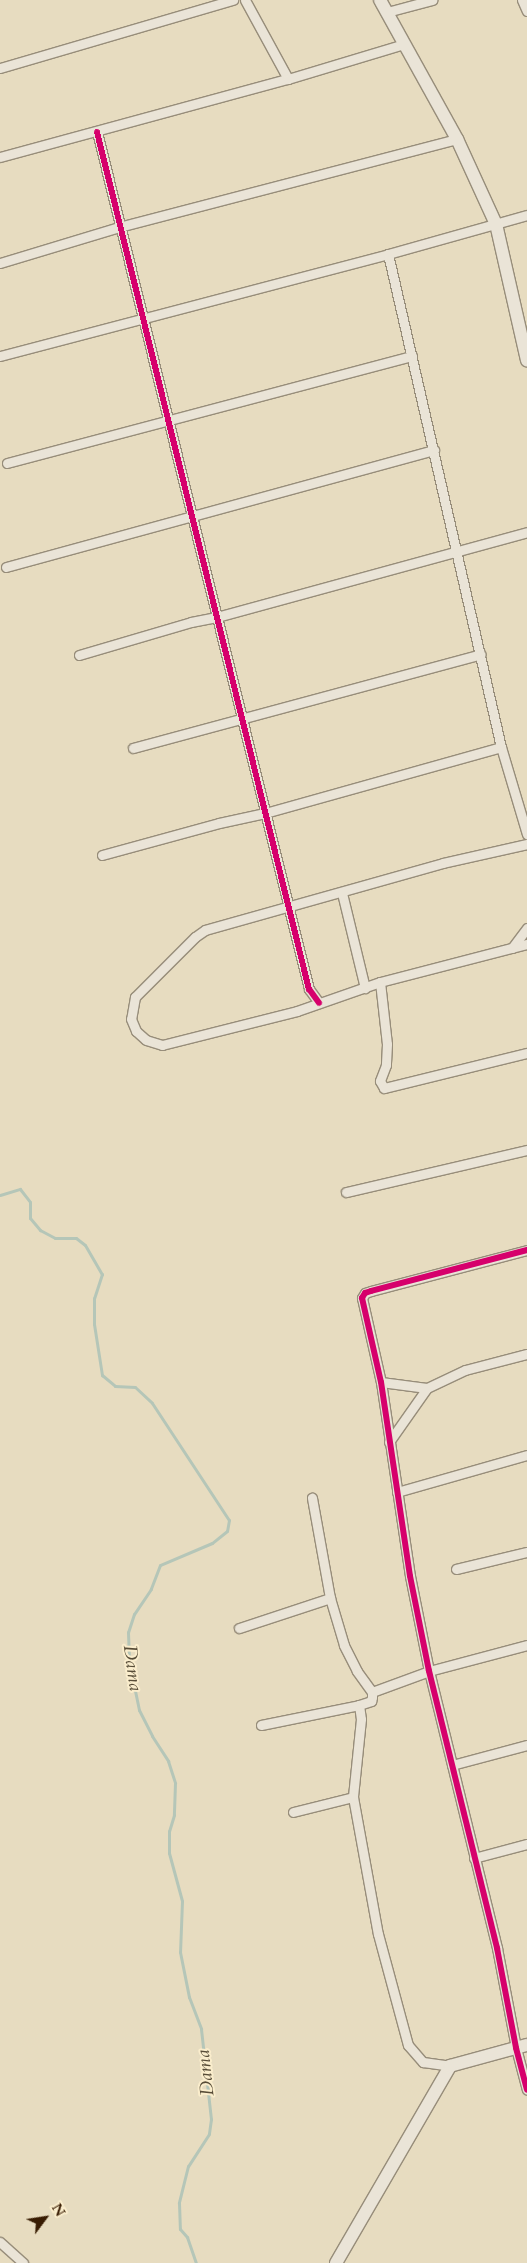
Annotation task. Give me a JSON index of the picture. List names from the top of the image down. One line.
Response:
{"water":["Dama"],"north":"top right"}
